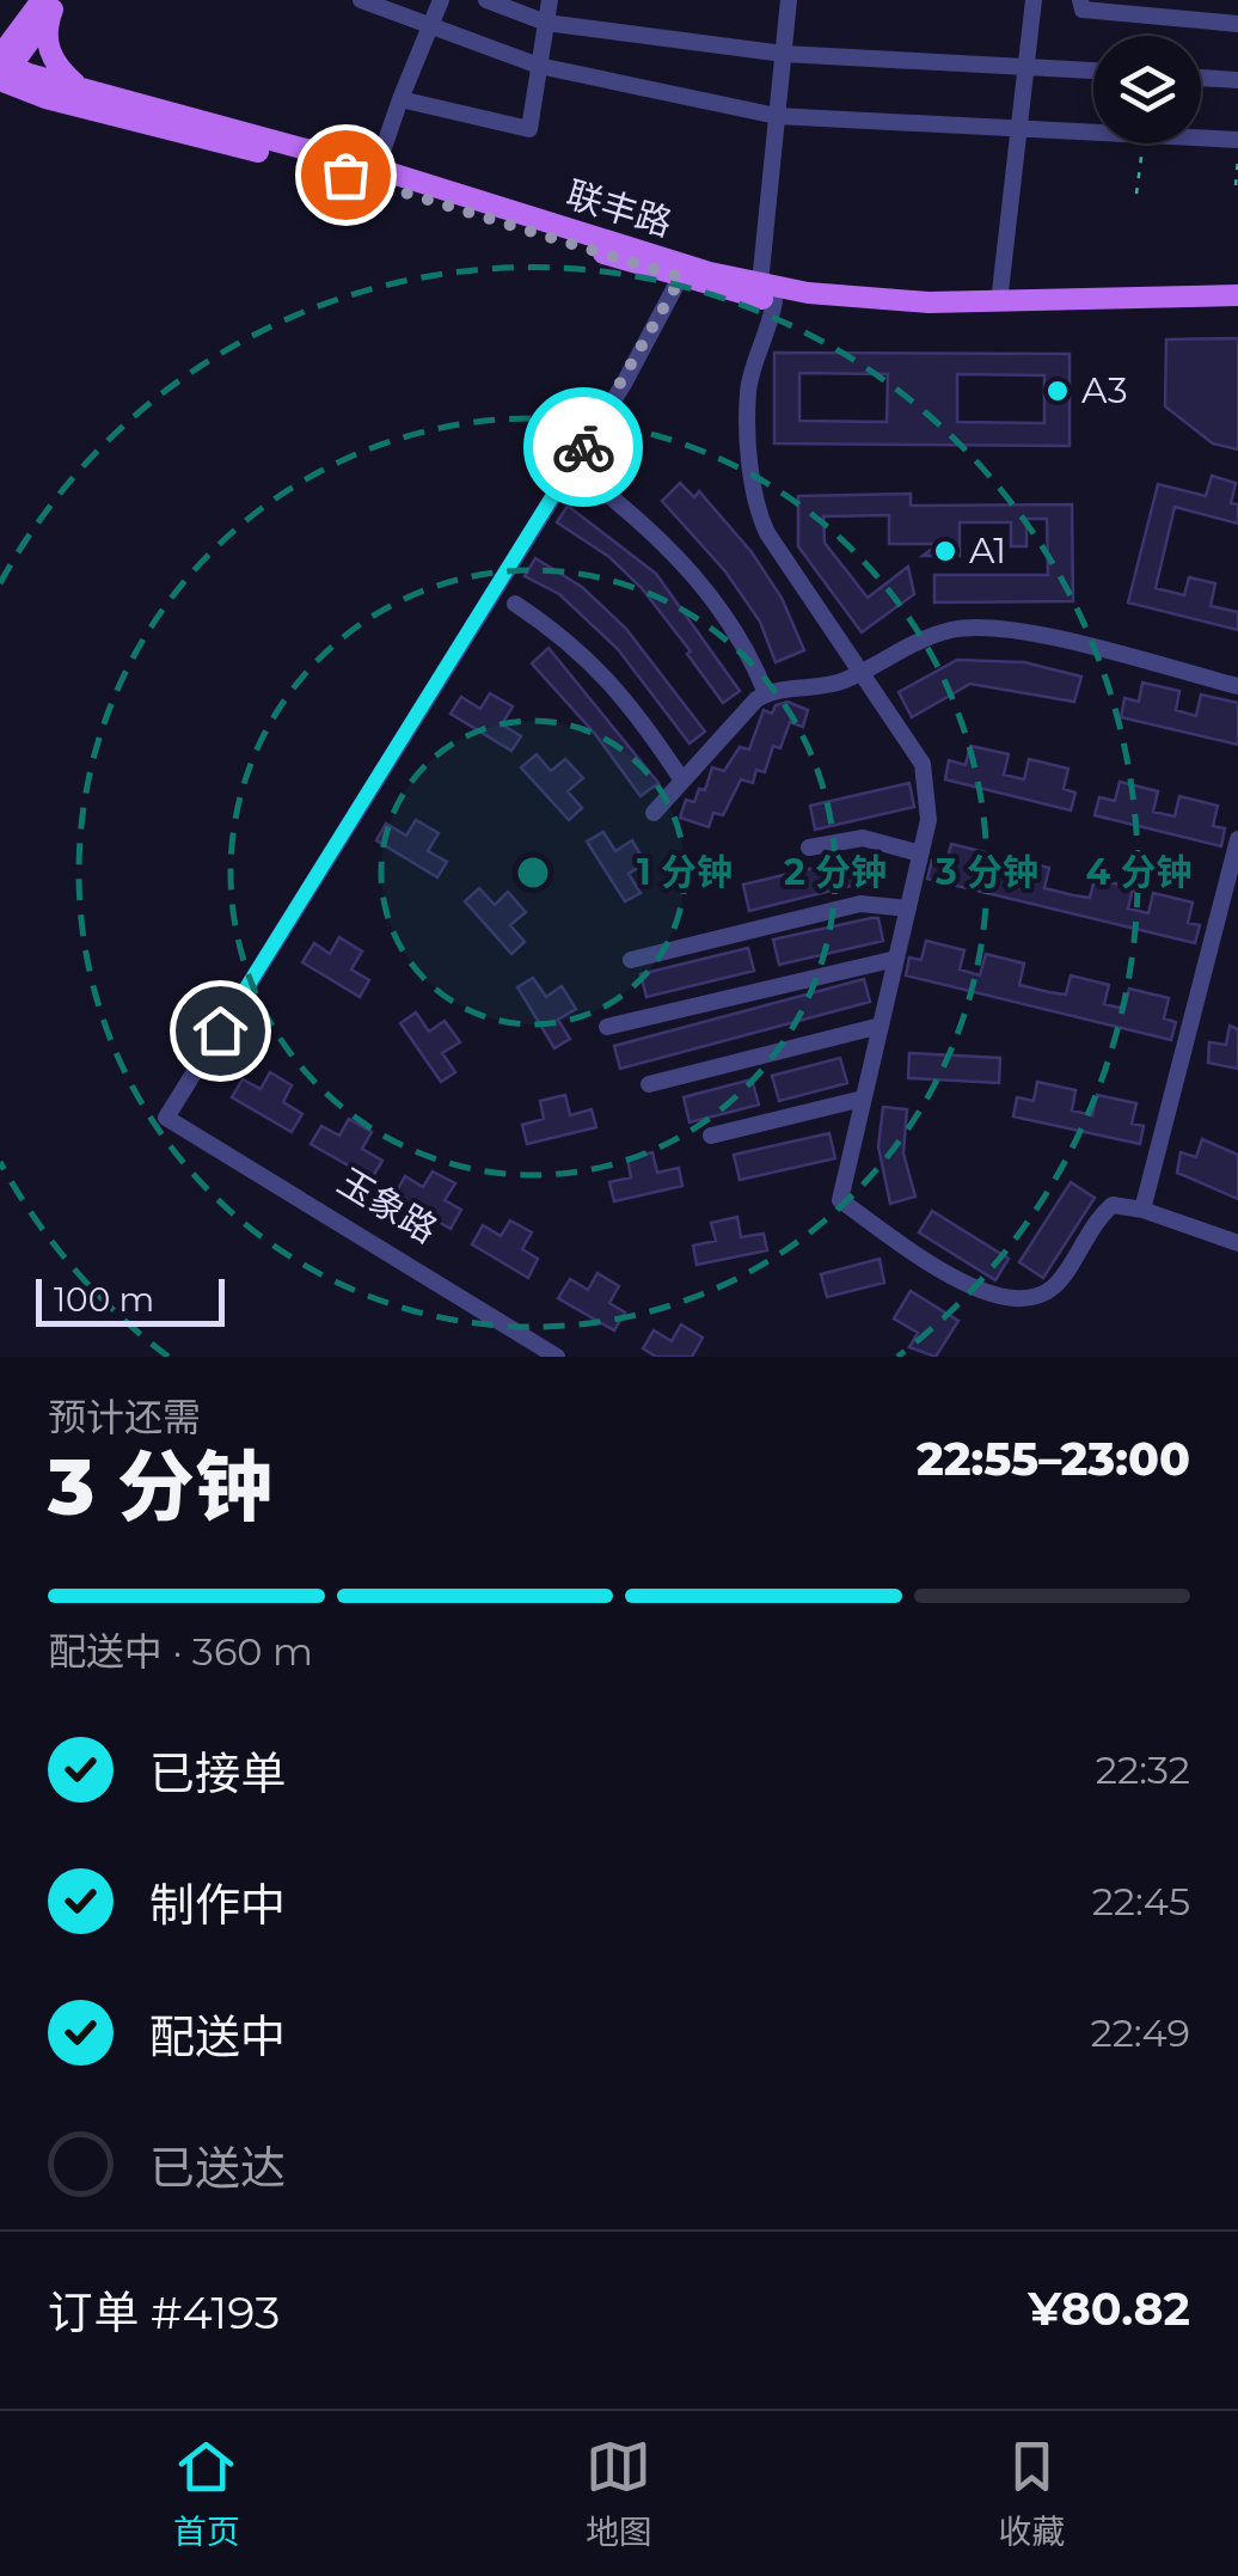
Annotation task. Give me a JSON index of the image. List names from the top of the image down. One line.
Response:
{"streets":{"main road":["联丰路"],"street":["玉象路"]},"places":["A3","A1"],"scale_bar":"100 m","page":{"scale":"100 m","heading":["3 分钟","预计还需","22:55–23:00"],"panel":["订单 #4193","¥80.82"],"bar":"配送中 · 360 m","list":[["已接单","22:32"],["制作中","22:45"],["配送中","22:49"],"已送达"],"tabs":["首页","地图","收藏"]},"rings":["1 分钟","2 分钟","3 分钟","4 分钟"]}
